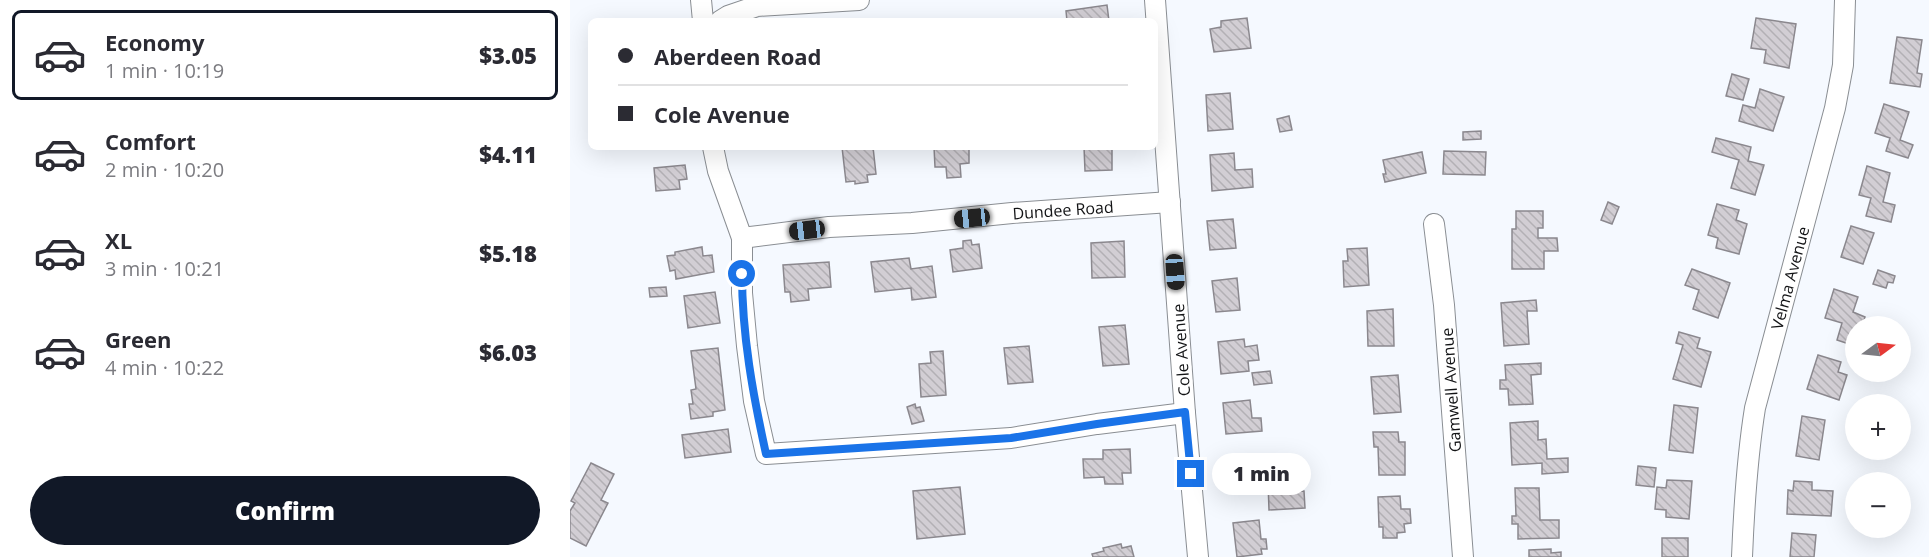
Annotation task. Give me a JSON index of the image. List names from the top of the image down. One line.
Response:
{"streets":{"street":["Dundee Road","Velma Avenue","Cole Avenue","Gamwell Avenue"]},"crossings":[["Dundee Road","Cole Avenue"]],"north":"right","page":{"list":[{"name":"Economy","note":"1 min · 10:19","value":"$3.05"},{"name":"Comfort","note":"2 min · 10:20","value":"$4.11"},{"name":"XL","note":"3 min · 10:21","value":"$5.18"},{"name":"Green","note":"4 min · 10:22","value":"$6.03"}],"banner":["Aberdeen Road","Cole Avenue"],"map_buttons":["+","−"],"bubble":"1 min","buttons":"Confirm"}}
